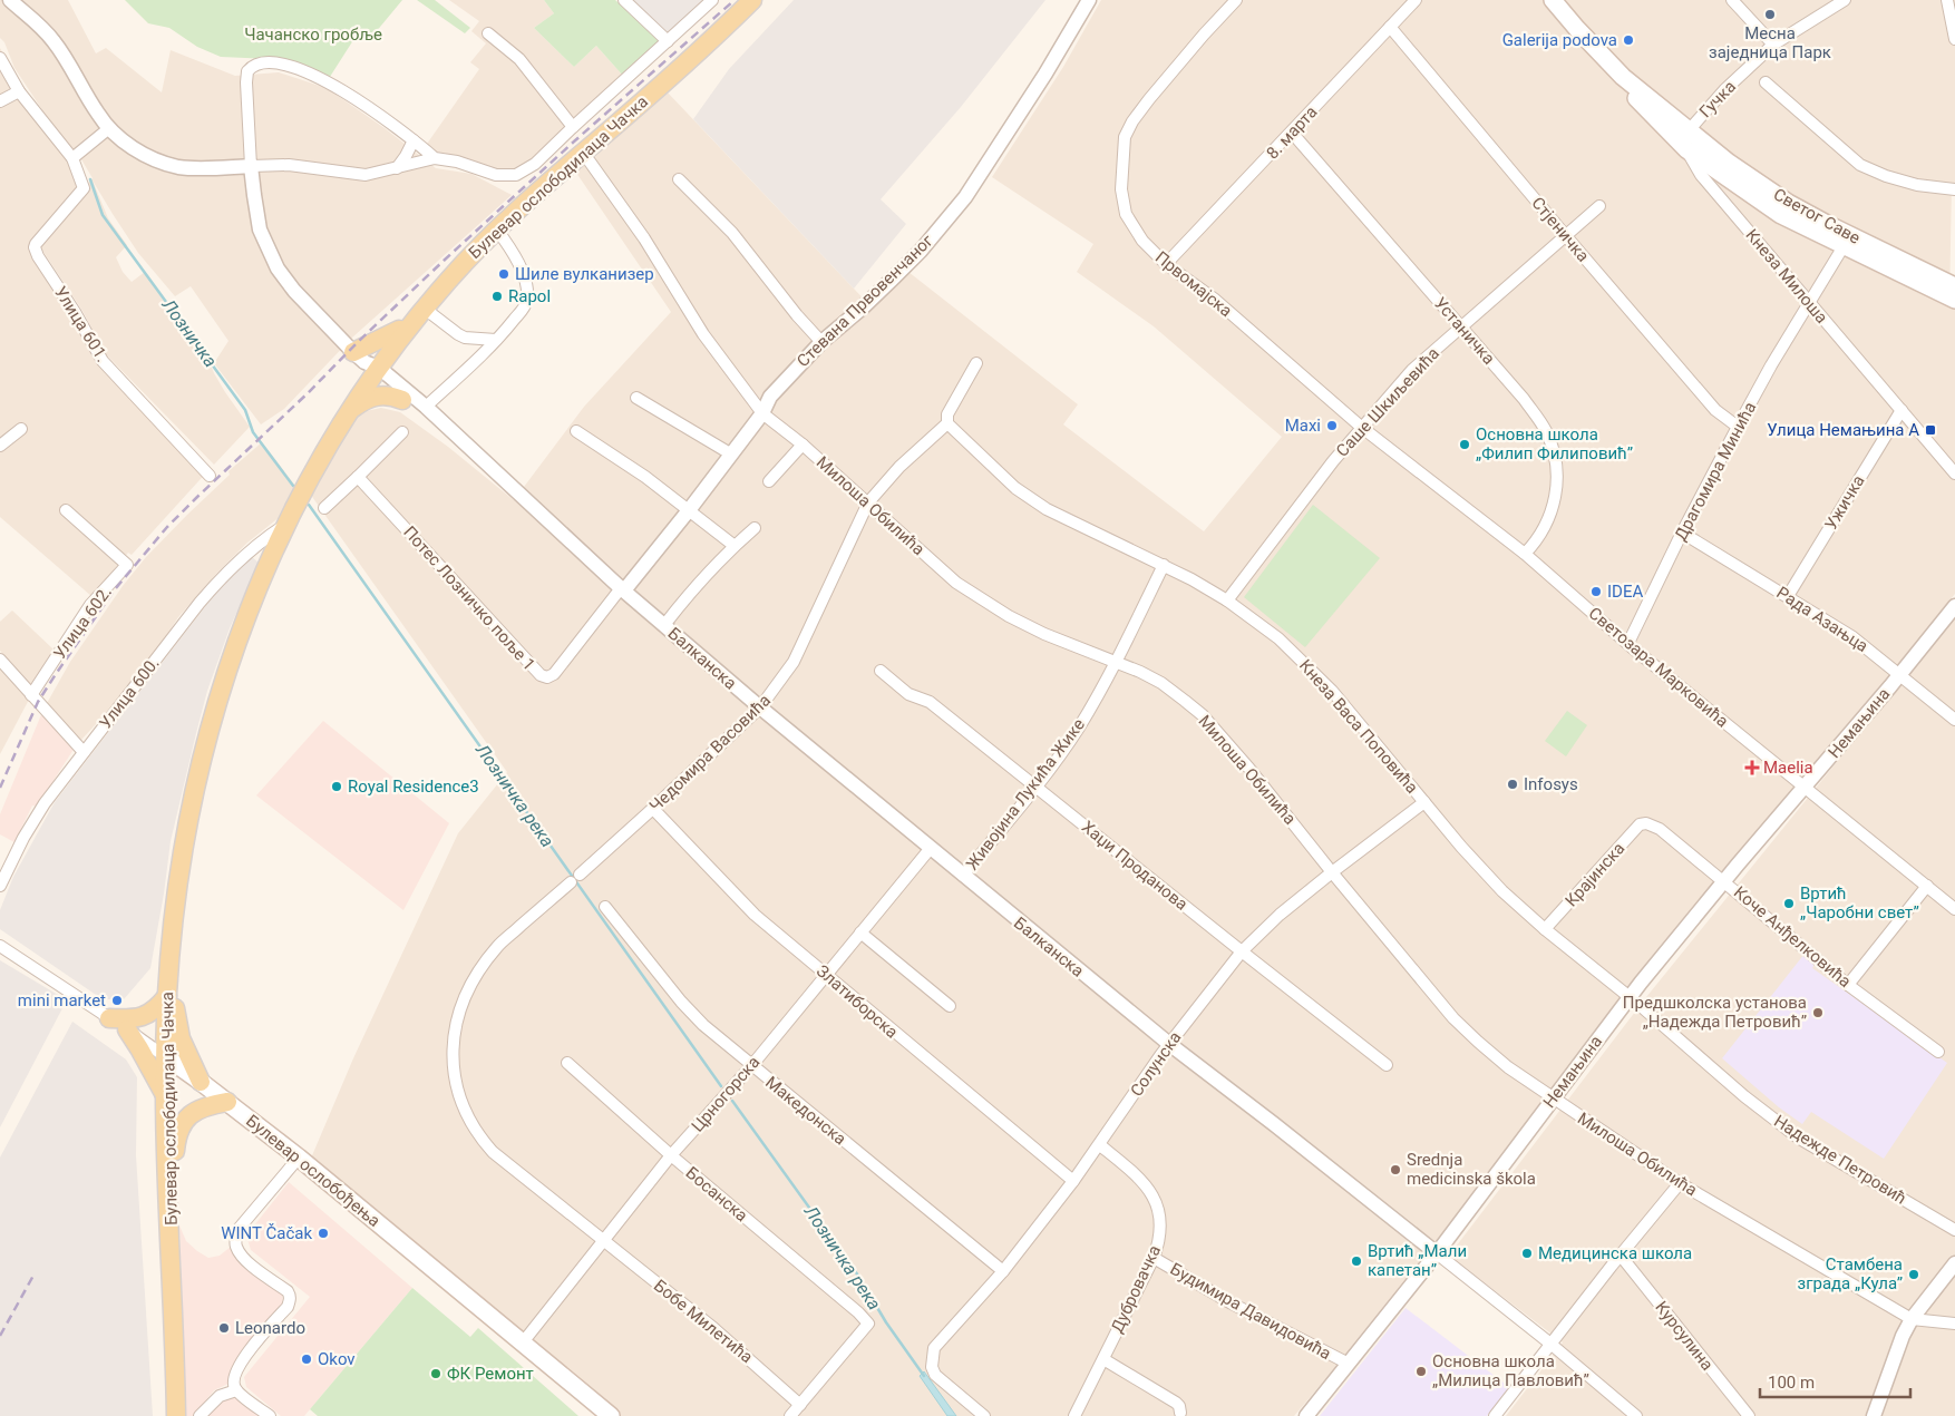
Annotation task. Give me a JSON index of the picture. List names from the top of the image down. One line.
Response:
{"streets":{"main road":["Булевар ослободилаца Чачка","Светог Саве","Кнеза Милоша","Булевар ослобођења"],"street":["Гучка","8. марта","Стјеничка","Првомајска","Стевана Првовенчаног","Улица 601.","Устаничка","Саше Шкиљевића","Драгомира Минића","Ужичка","Милоша Обилића","Потес Лозничко поље 1","Рада Азањца","Улица 602.","Балканска","Светозара Марковића","Улица 600.","Немањина","Кнеза Васа Поповића","Чедомира Васовића","Живојина Лукића Жике","Хаџи Проданова","Крајинска","Коче Анђелковића","Златиборска","Солунска","Црногорска","Македонска","Надежде Петровић","Босанска","Дубровачка","Будимира Давидовића","Бобе Милетића","Курсулина"]},"crossings":[["Гучка","Светог Саве"],["Гучка","Кнеза Милоша"],["8. марта","Стјеничка"],["8. марта","Првомајска"],["8. марта","Устаничка"],["Булевар ослободилаца Чачка","Балканска"],["Булевар ослободилаца Чачка","Улица 600."],["Булевар ослободилаца Чачка","Булевар ослобођења"],["Светог Саве","Кнеза Милоша"],["Светог Саве","Драгомира Минића"],["Стјеничка","Саше Шкиљевића"],["Стјеничка","Драгомира Минића"],["Кнеза Милоша","Драгомира Минића"],["Кнеза Милоша","Ужичка"],["Првомајска","Саше Шкиљевића"],["Првомајска","Светозара Марковића"],["Стевана Првовенчаног","Милоша Обилића"],["Стевана Првовенчаног","Потес Лозничко поље 1"],["Стевана Првовенчаног","Балканска"],["Устаничка","Саше Шкиљевића"],["Устаничка","Светозара Марковића"],["Саше Шкиљевића","Светозара Марковића"],["Саше Шкиљевића","Кнеза Васа Поповића"],["Драгомира Минића","Рада Азањца"],["Драгомира Минића","Светозара Марковића"],["Ужичка","Рада Азањца"],["Милоша Обилића","Немањина"],["Милоша Обилића","Чедомира Васовића"],["Милоша Обилића","Живојина Лукића Жике"],["Милоша Обилића","Солунска"],["Потес Лозничко поље 1","Балканска"],["Рада Азањца","Немањина"],["Балканска","Немањина"],["Балканска","Чедомира Васовића"],["Балканска","Живојина Лукића Жике"],["Балканска","Солунска"],["Балканска","Црногорска"],["Светозара Марковића","Немањина"],["Немањина","Кнеза Васа Поповића"],["Немањина","Коче Анђелковића"],["Немањина","Надежде Петровић"],["Немањина","Будимира Давидовића"],["Кнеза Васа Поповића","Чедомира Васовића"],["Кнеза Васа Поповића","Живојина Лукића Жике"],["Кнеза Васа Поповића","Крајинска"],["Кнеза Васа Поповића","Солунска"],["Кнеза Васа Поповића","Надежде Петровић"],["Чедомира Васовића","Златиборска"],["Чедомира Васовића","Црногорска"],["Чедомира Васовића","Бобе Милетића"],["Живојина Лукића Жике","Хаџи Проданова"],["Хаџи Проданова","Солунска"],["Крајинска","Коче Анђелковића"],["Златиборска","Солунска"],["Златиборска","Црногорска"],["Солунска","Македонска"],["Солунска","Дубровачка"],["Црногорска","Македонска"],["Црногорска","Булевар ослобођења"],["Црногорска","Босанска"],["Црногорска","Бобе Милетића"],["Босанска","Бобе Милетића"],["Дубровачка","Будимира Давидовића"]],"water":["Лозничка","Лозничка река"],"parks":["Чачанско гробље"],"places":{"other":["Месна заједница Парк","Galerija podova","Шиле вулканизер","Rapol","Maxi","Основна школа „Филип Филиповић”","IDEA","Infosys","Royal Residence3","Вртић „Чаробни свет”","mini market","Предшколска установа „Надежда Петровић”","Srednja medicinska škola","WINT Čačak","Медицинска школа","Вртић „Мали капетан”","Стамбена зграда „Кула”","Leonardo","Okov","Основна школа „Милица Павловић”","ФК Ремонт"],"transit":["Улица Немањина А"],"health":["Maelia"]},"scale_bar":"100 m"}
